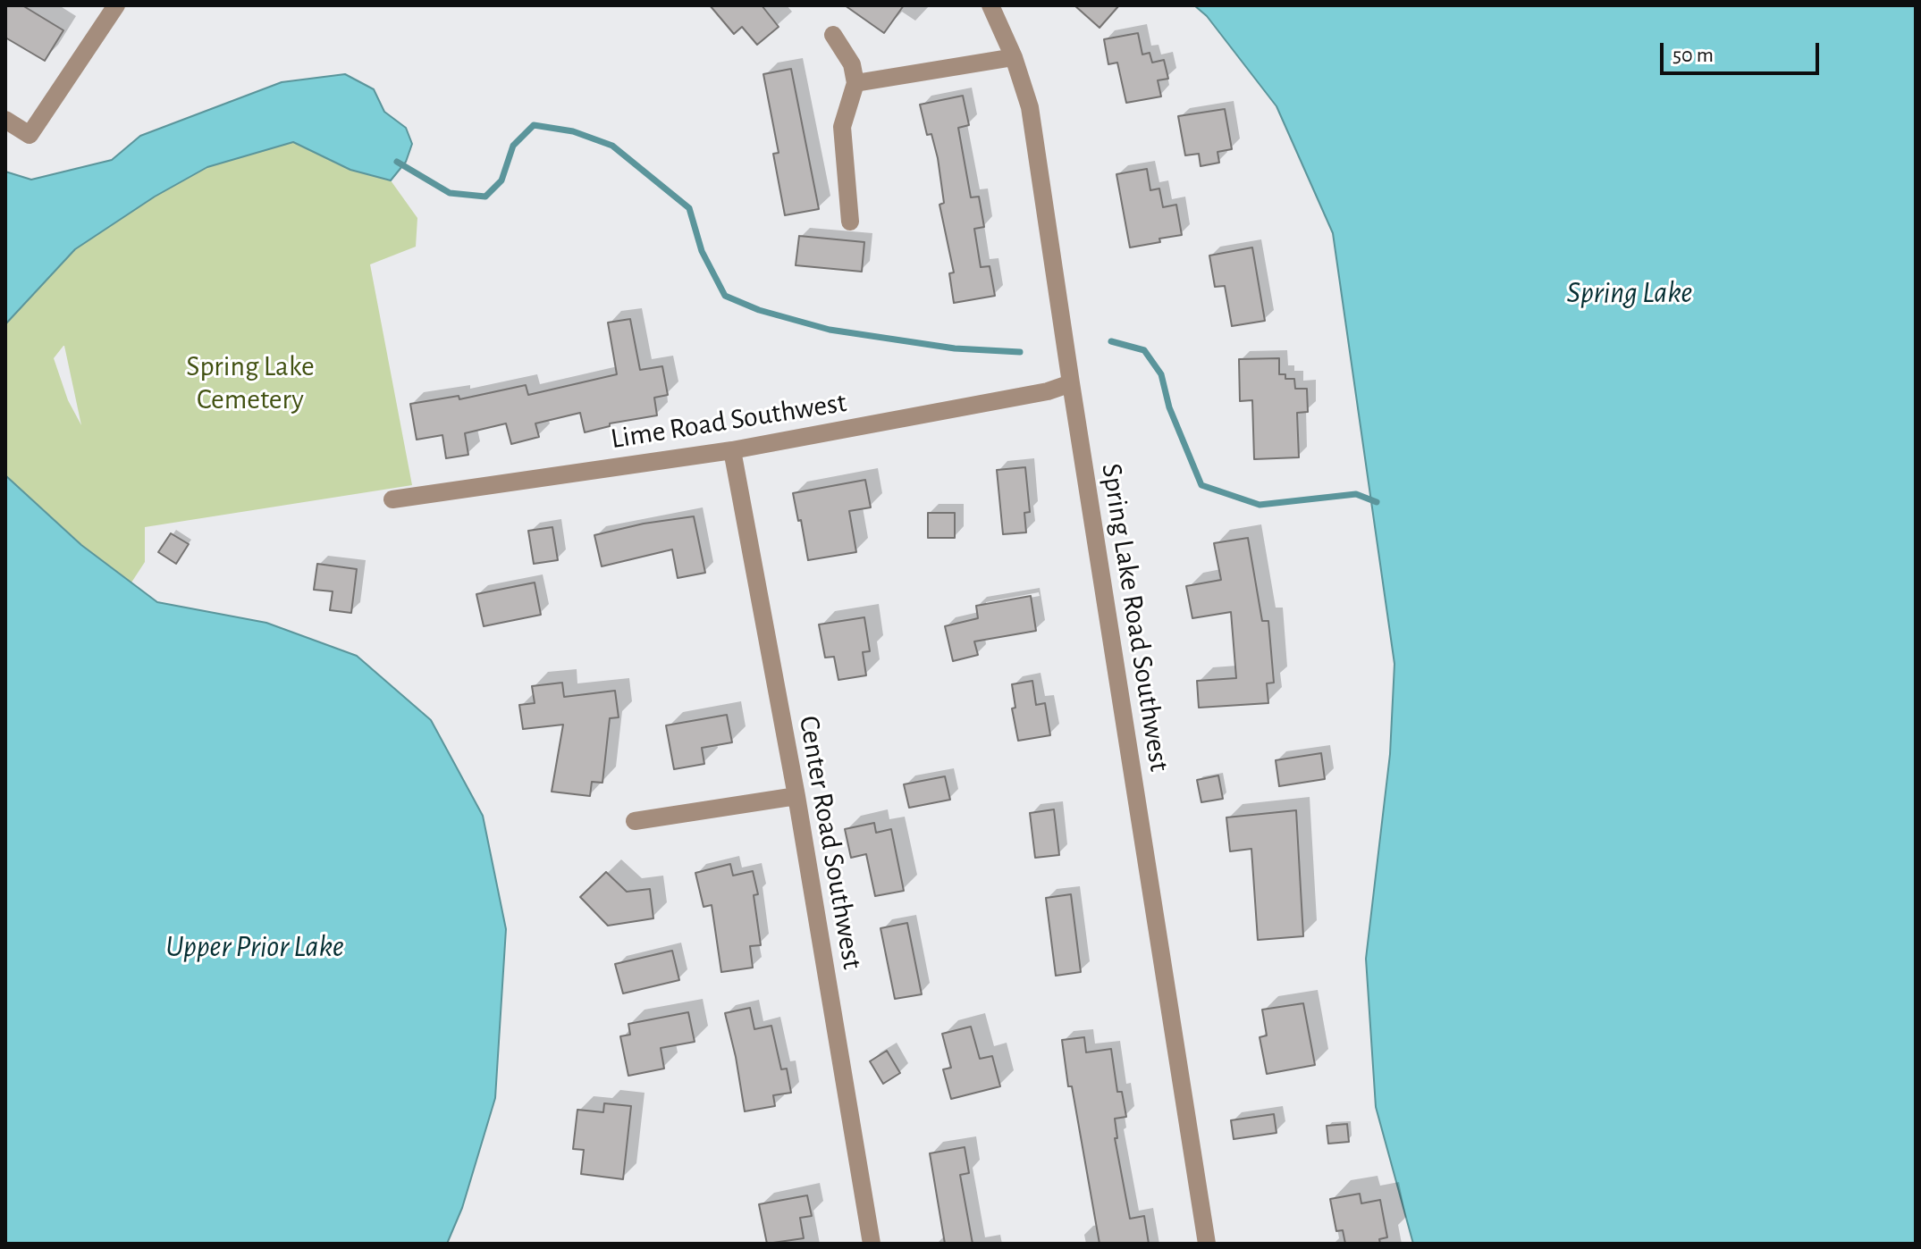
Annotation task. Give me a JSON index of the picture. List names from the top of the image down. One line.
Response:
{"streets":{"street":["Lime Road Southwest","Spring Lake Road Southwest","Center Road Southwest"]},"crossings":[["Lime Road Southwest","Spring Lake Road Southwest"],["Lime Road Southwest","Center Road Southwest"]],"water":["Spring Lake","Upper Prior Lake"],"parks":["Spring Lake Cemetery"],"scale_bar":"50 m"}
